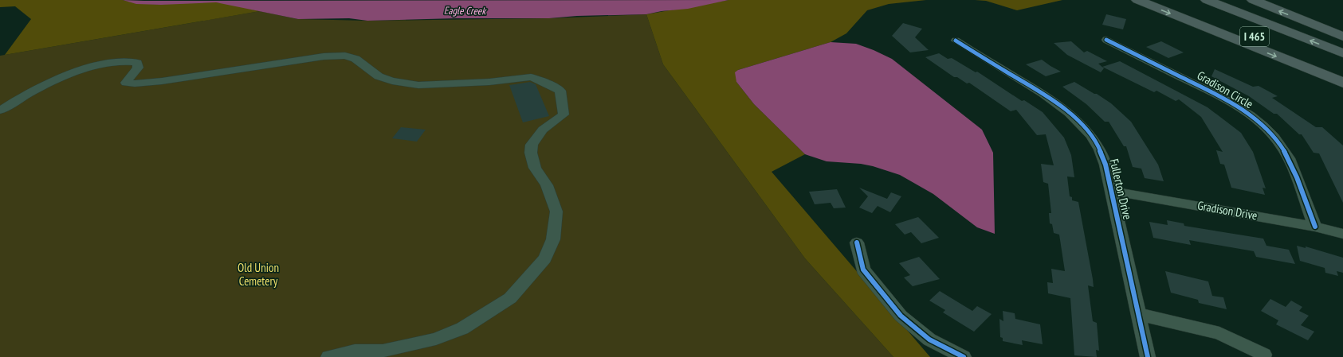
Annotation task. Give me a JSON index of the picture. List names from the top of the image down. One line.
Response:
{"streets":{"highway":["I 465"],"street":["Gradison Circle","Fullerton Drive","Gradison Drive"]},"crossings":[["Gradison Circle","Gradison Drive"],["Fullerton Drive","Gradison Drive"]],"water":["Eagle Creek"],"parks":["Old Union Cemetery"]}
